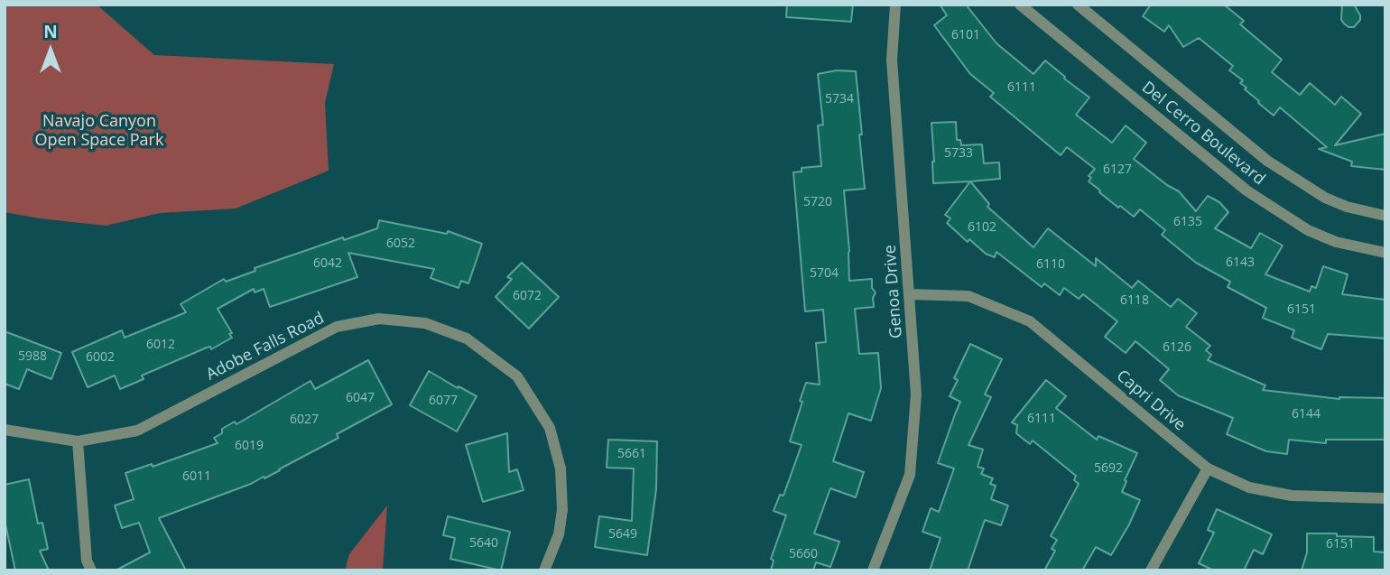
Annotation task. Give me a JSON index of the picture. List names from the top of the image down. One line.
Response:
{"streets":{"street":["Del Cerro Boulevard","Genoa Drive","Adobe Falls Road","Capri Drive"]},"crossings":[["Genoa Drive","Capri Drive"]],"parks":["Navajo Canyon Open Space Park"],"house_numbers":["6101","6111","5734","5733","6127","5720","6135","6102","6052","6143","6042","6110","5704","6072","6118","6151","6012","6126","5988","6002","6047","6077","6144","6111","6027","6019","5661","5692","6011","5649","5640","6151","5660"],"north":"top"}
